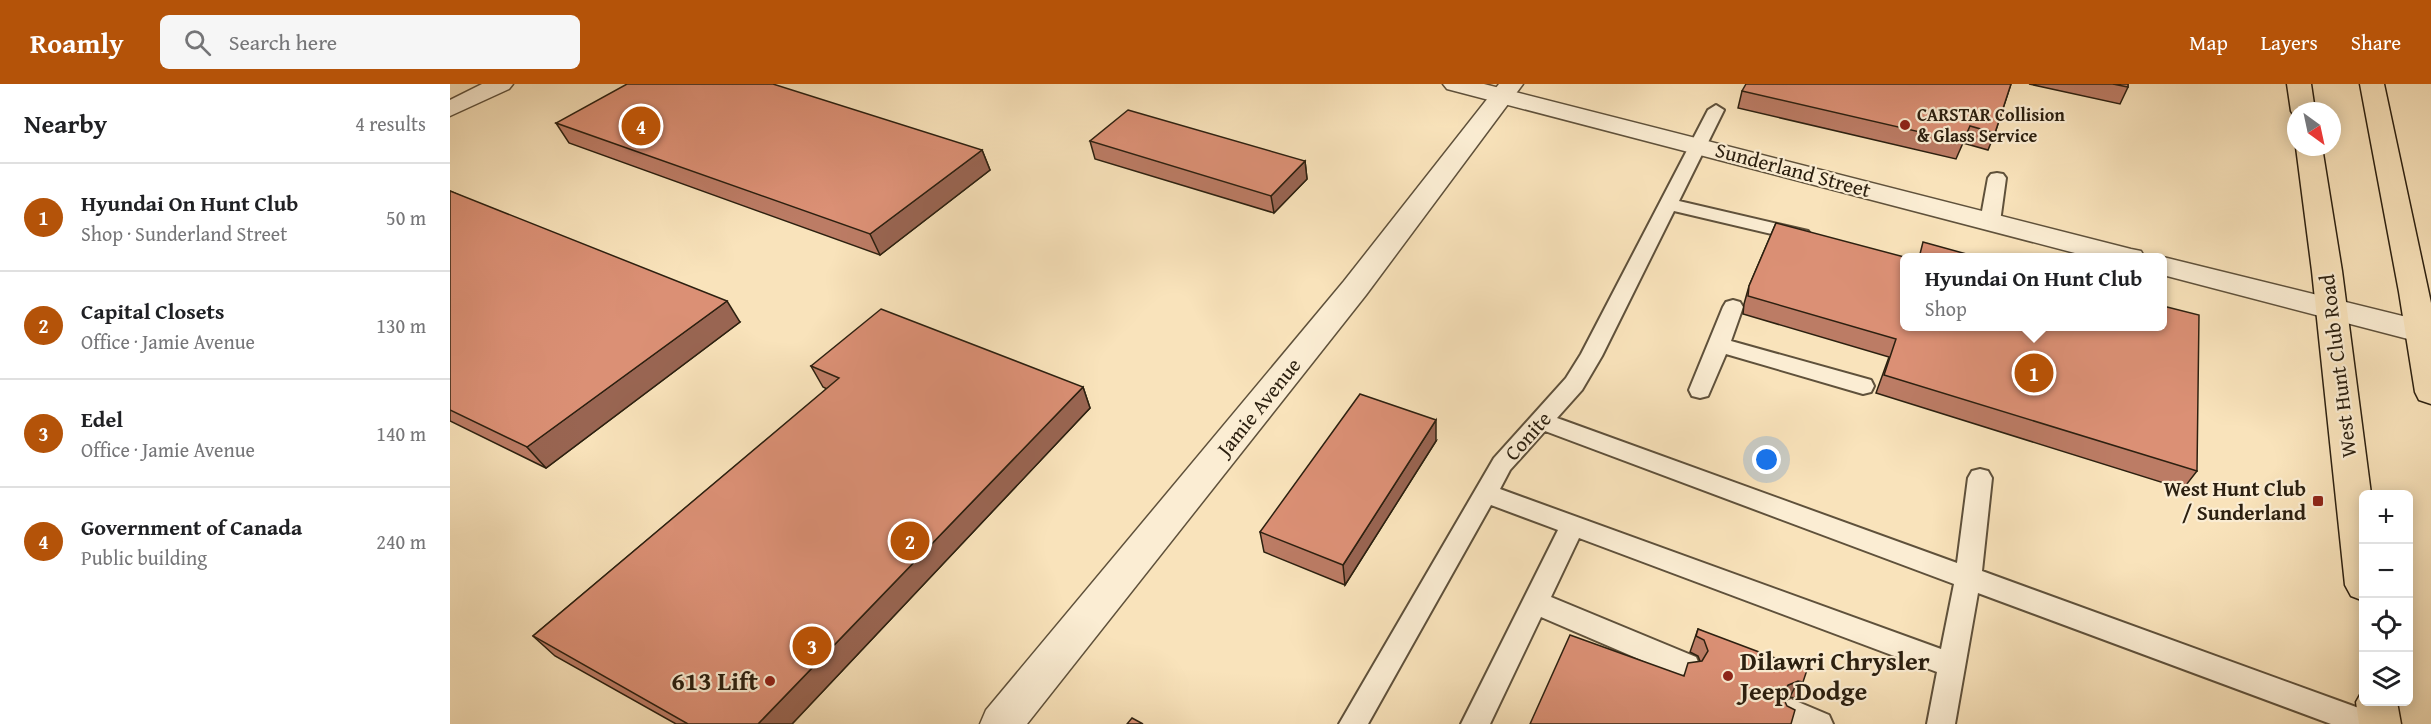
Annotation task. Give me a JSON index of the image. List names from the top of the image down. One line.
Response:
{"streets":{"main road":["West Hunt Club Road"],"street":["Sunderland Street","Jamie Avenue"],"lane":["Conite"]},"crossings":[["Sunderland Street","Jamie Avenue"],["Sunderland Street","Conite"]],"places":{"other":["CARSTAR Collision & Glass Service","Dilawri Chrysler Jeep Dodge","613 Lift"],"transit":["West Hunt Club / Sunderland"]},"north":"bottom right","page":{"header":"Roamly","search":"Search here","nav":["Map","Layers","Share"],"heading":["Nearby","4 results"],"pins":["4","1","2","3"],"list":[{"mark":"1","name":"Hyundai On Hunt Club","note":"Shop · Sunderland Street","value":"50 m"},{"mark":"2","name":"Capital Closets","note":"Office · Jamie Avenue","value":"130 m"},{"mark":"3","name":"Edel","note":"Office · Jamie Avenue","value":"140 m"},{"mark":"4","name":"Government of Canada","note":"Public building","value":"240 m"}],"popup":["Hyundai On Hunt Club","Shop"],"map_buttons":["+","−"]}}
